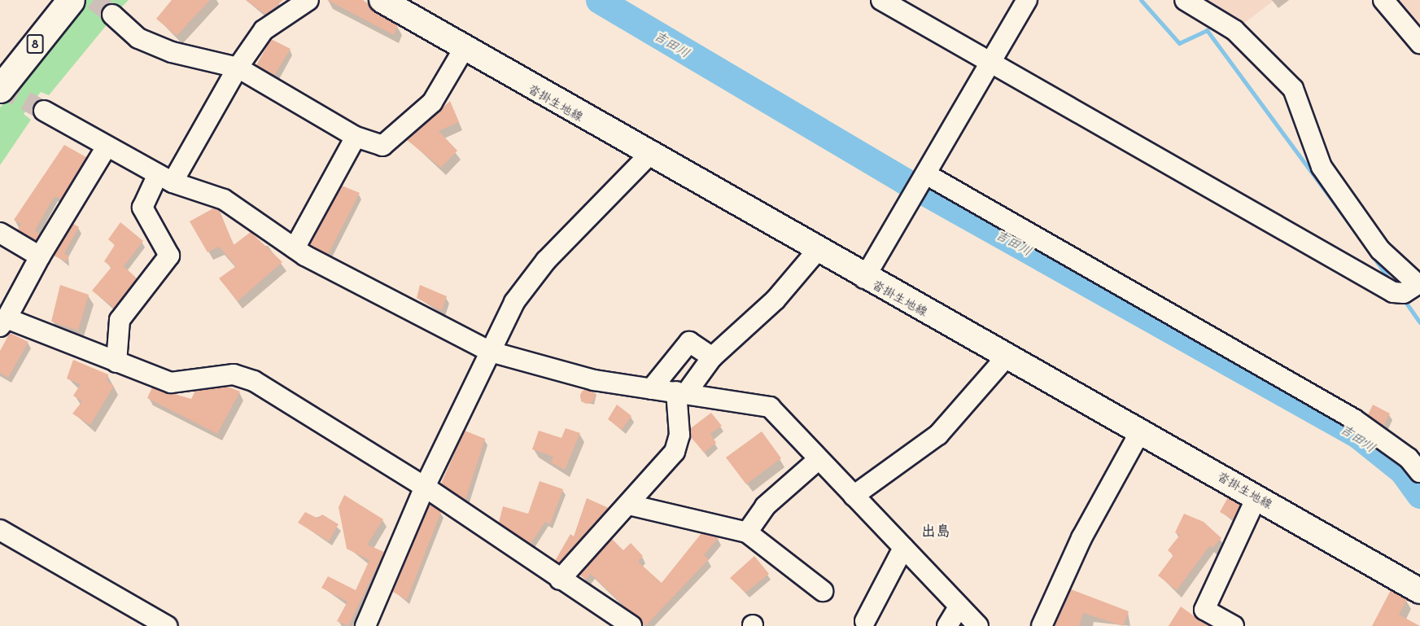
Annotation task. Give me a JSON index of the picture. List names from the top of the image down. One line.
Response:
{"streets":{"highway":["8"],"main road":["沓掛生地線"]},"districts":["出島"],"water":["吉田川"]}
